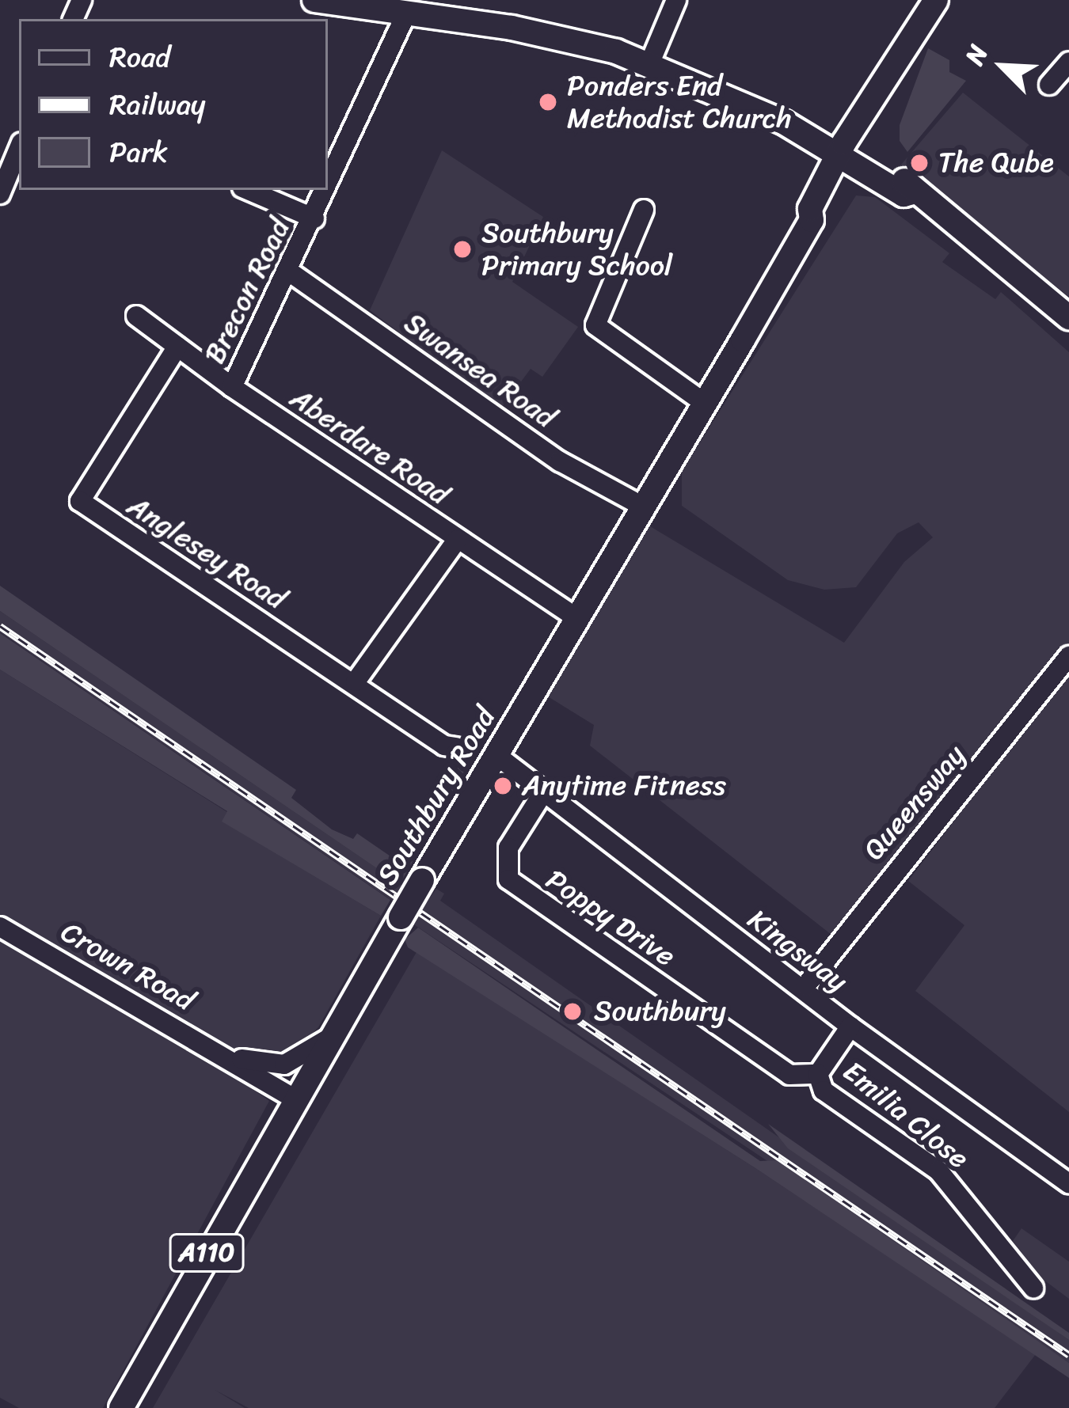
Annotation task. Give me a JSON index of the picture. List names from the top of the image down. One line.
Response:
{"streets":{"main road":["Southbury Road","A110"],"street":["Brecon Road","Swansea Road","Aberdare Road","Anglesey Road","Queensway","Poppy Drive","Kingsway","Crown Road","Emilia Close"]},"crossings":[["Brecon Road","Swansea Road"],["Brecon Road","Aberdare Road"],["Swansea Road","Southbury Road"],["Aberdare Road","Anglesey Road"],["Aberdare Road","Southbury Road"],["Southbury Road","Kingsway"],["Southbury Road","Crown Road"],["Queensway","Kingsway"],["Poppy Drive","Kingsway"],["Poppy Drive","Emilia Close"],["Kingsway","Emilia Close"]],"places":["Ponders End Methodist Church","The Qube","Southbury Primary School","Anytime Fitness","Southbury"],"legend":["Road","Railway","Park"],"north":"top left"}
